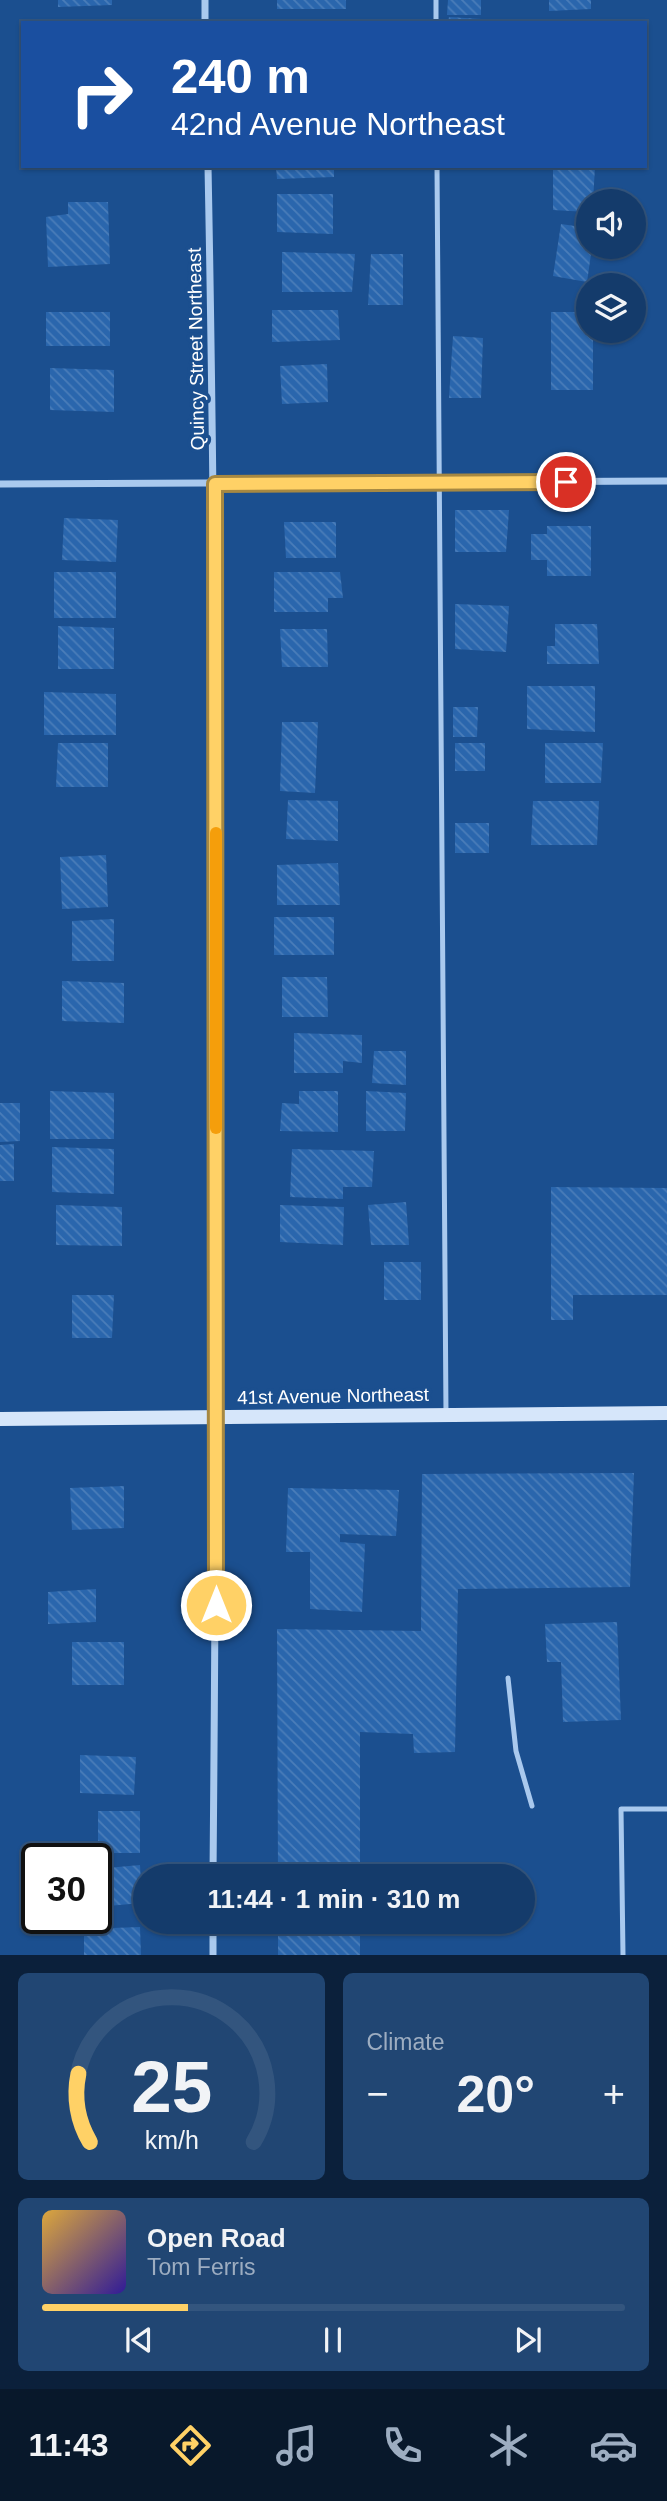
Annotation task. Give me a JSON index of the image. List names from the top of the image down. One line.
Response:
{"streets":{"street":["Quincy Street Northeast","41st Avenue Northeast"]},"crossings":[["Quincy Street Northeast","41st Avenue Northeast"]],"page":{"turn":["240 m","42nd Avenue Northeast"],"limit":"30","trip":"11:44 · 1 min · 310 m","tile":"Climate","heat":["−","20°","+"],"song":["Open Road","Tom Ferris"],"tabs":"11:43","gauge":["25","km/h"]}}
